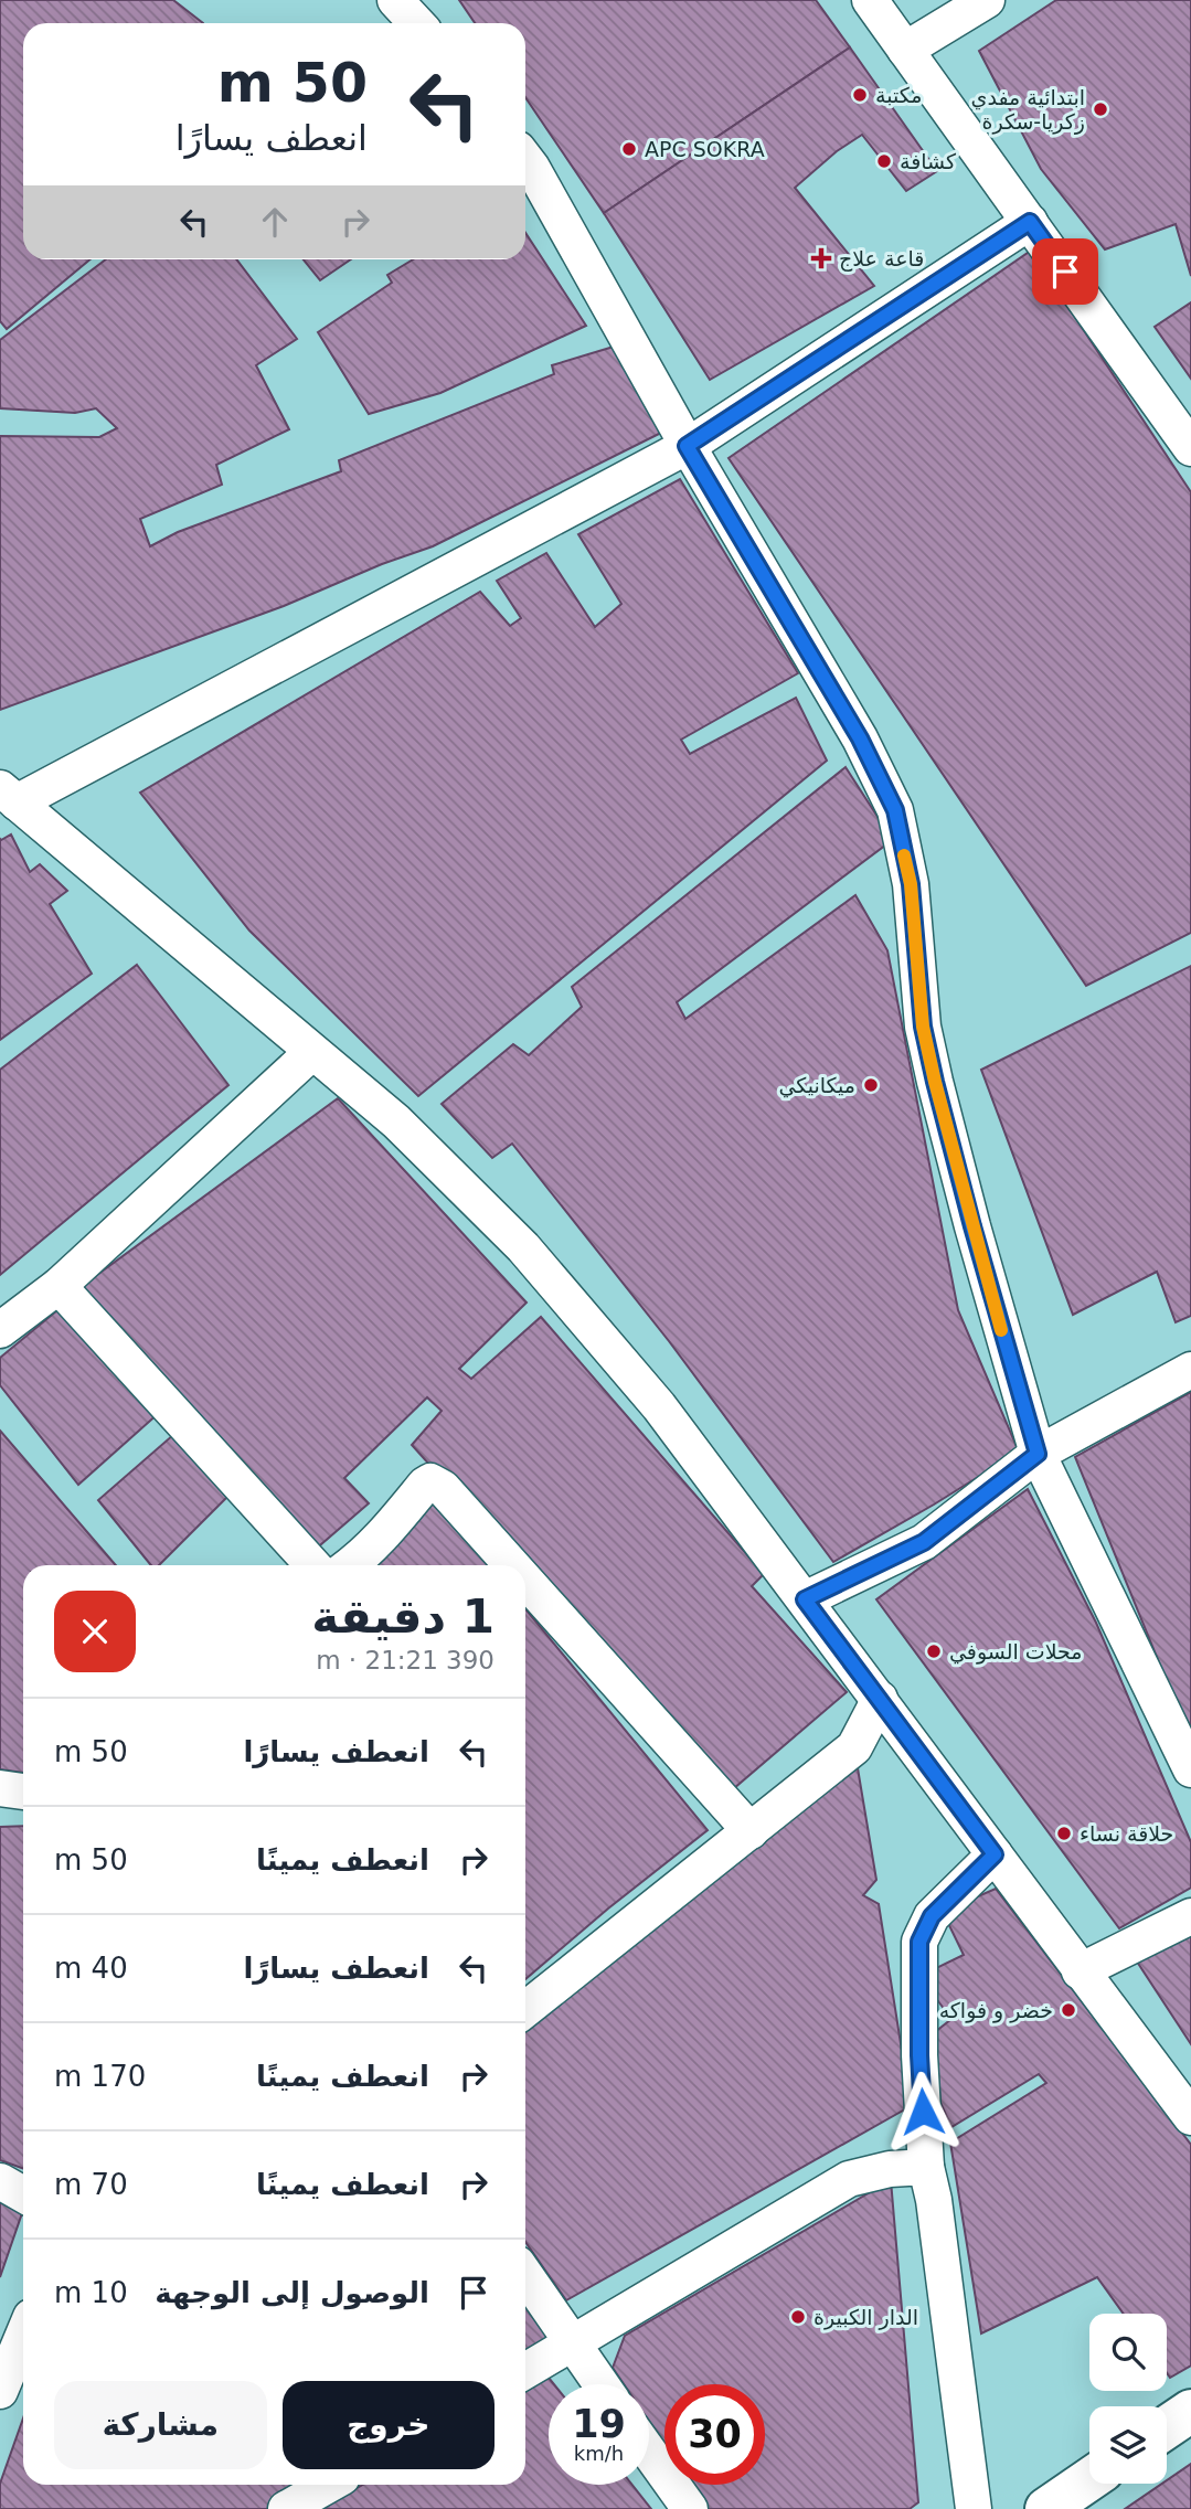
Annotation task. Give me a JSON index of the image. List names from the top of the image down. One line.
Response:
{"places":{"other":["مكتبة","ابتدائية مفدي زكريا-سكرة","APC SOKRA","كشافة","ميكانيكي","محلات السوفي","حلاقة نساء","خضر و فواكه","الدار الكبيرة"],"health":["قاعة علاج"]},"page":{"turn":["50 m","انعطف يسارًا"],"heading":["1 دقيقة","390 m · 21:21"],"list":[{"name":"انعطف يسارًا","value":"50 m"},{"name":"انعطف يمينًا","value":"50 m"},{"name":"انعطف يسارًا","value":"40 m"},{"name":"انعطف يمينًا","value":"170 m"},{"name":"انعطف يمينًا","value":"70 m"},{"name":"الوصول إلى الوجهة","value":"10 m"}],"buttons":["خروج","مشاركة"],"speed":"19 km/h","limit":"30"}}
